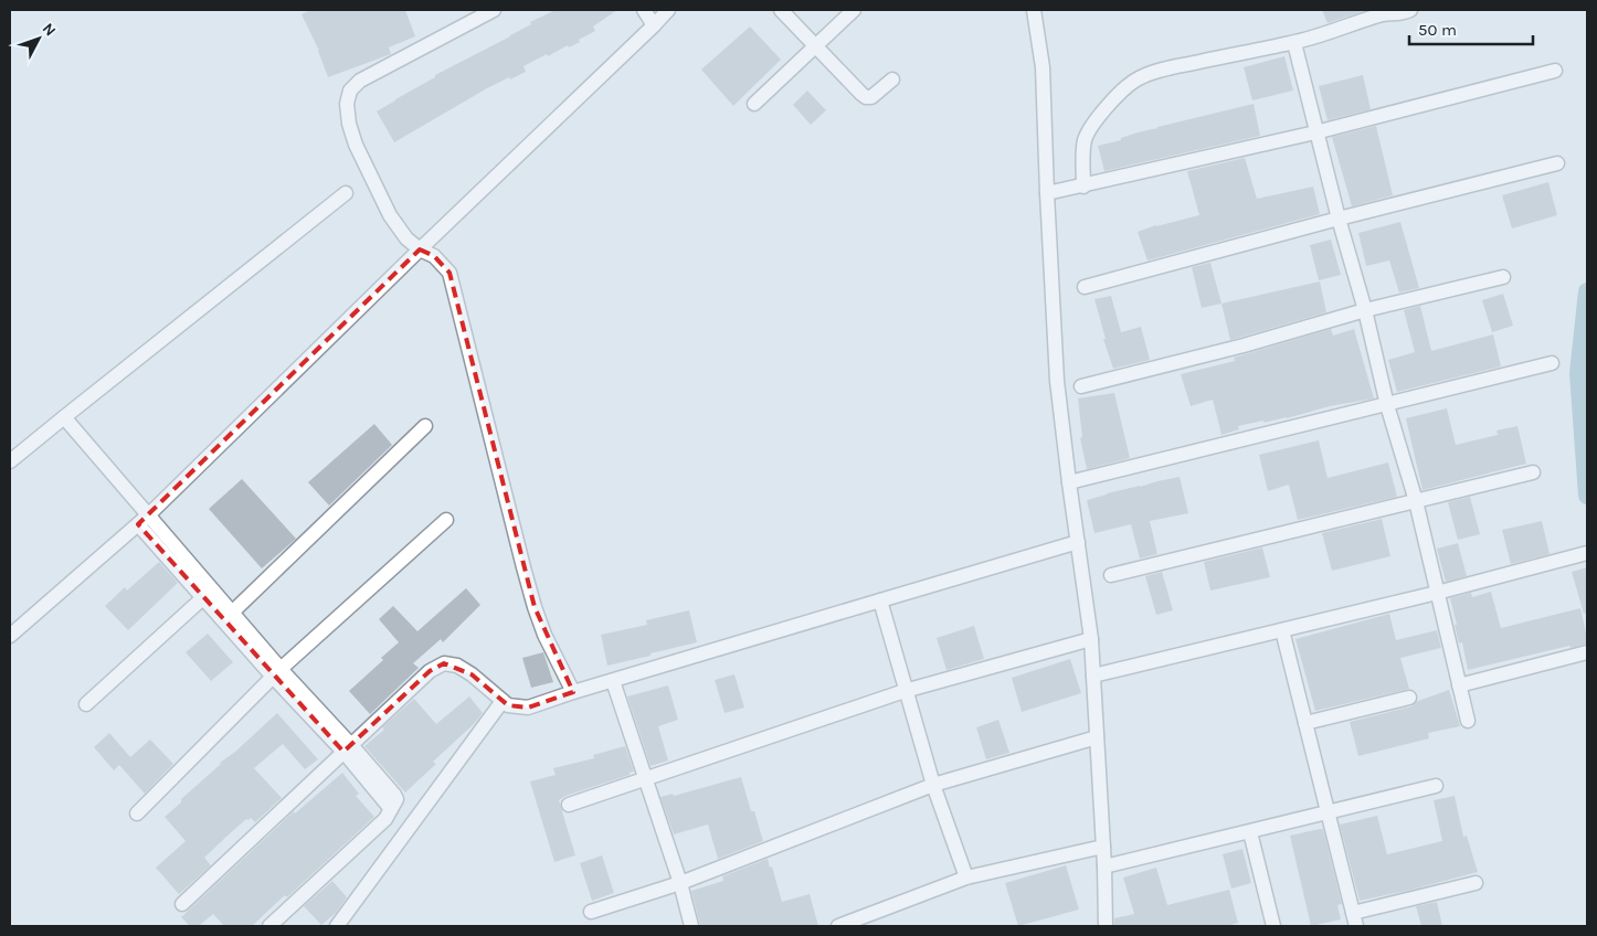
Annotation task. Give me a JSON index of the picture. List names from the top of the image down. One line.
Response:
{"scale_bar":"50 m","north":"top right"}
